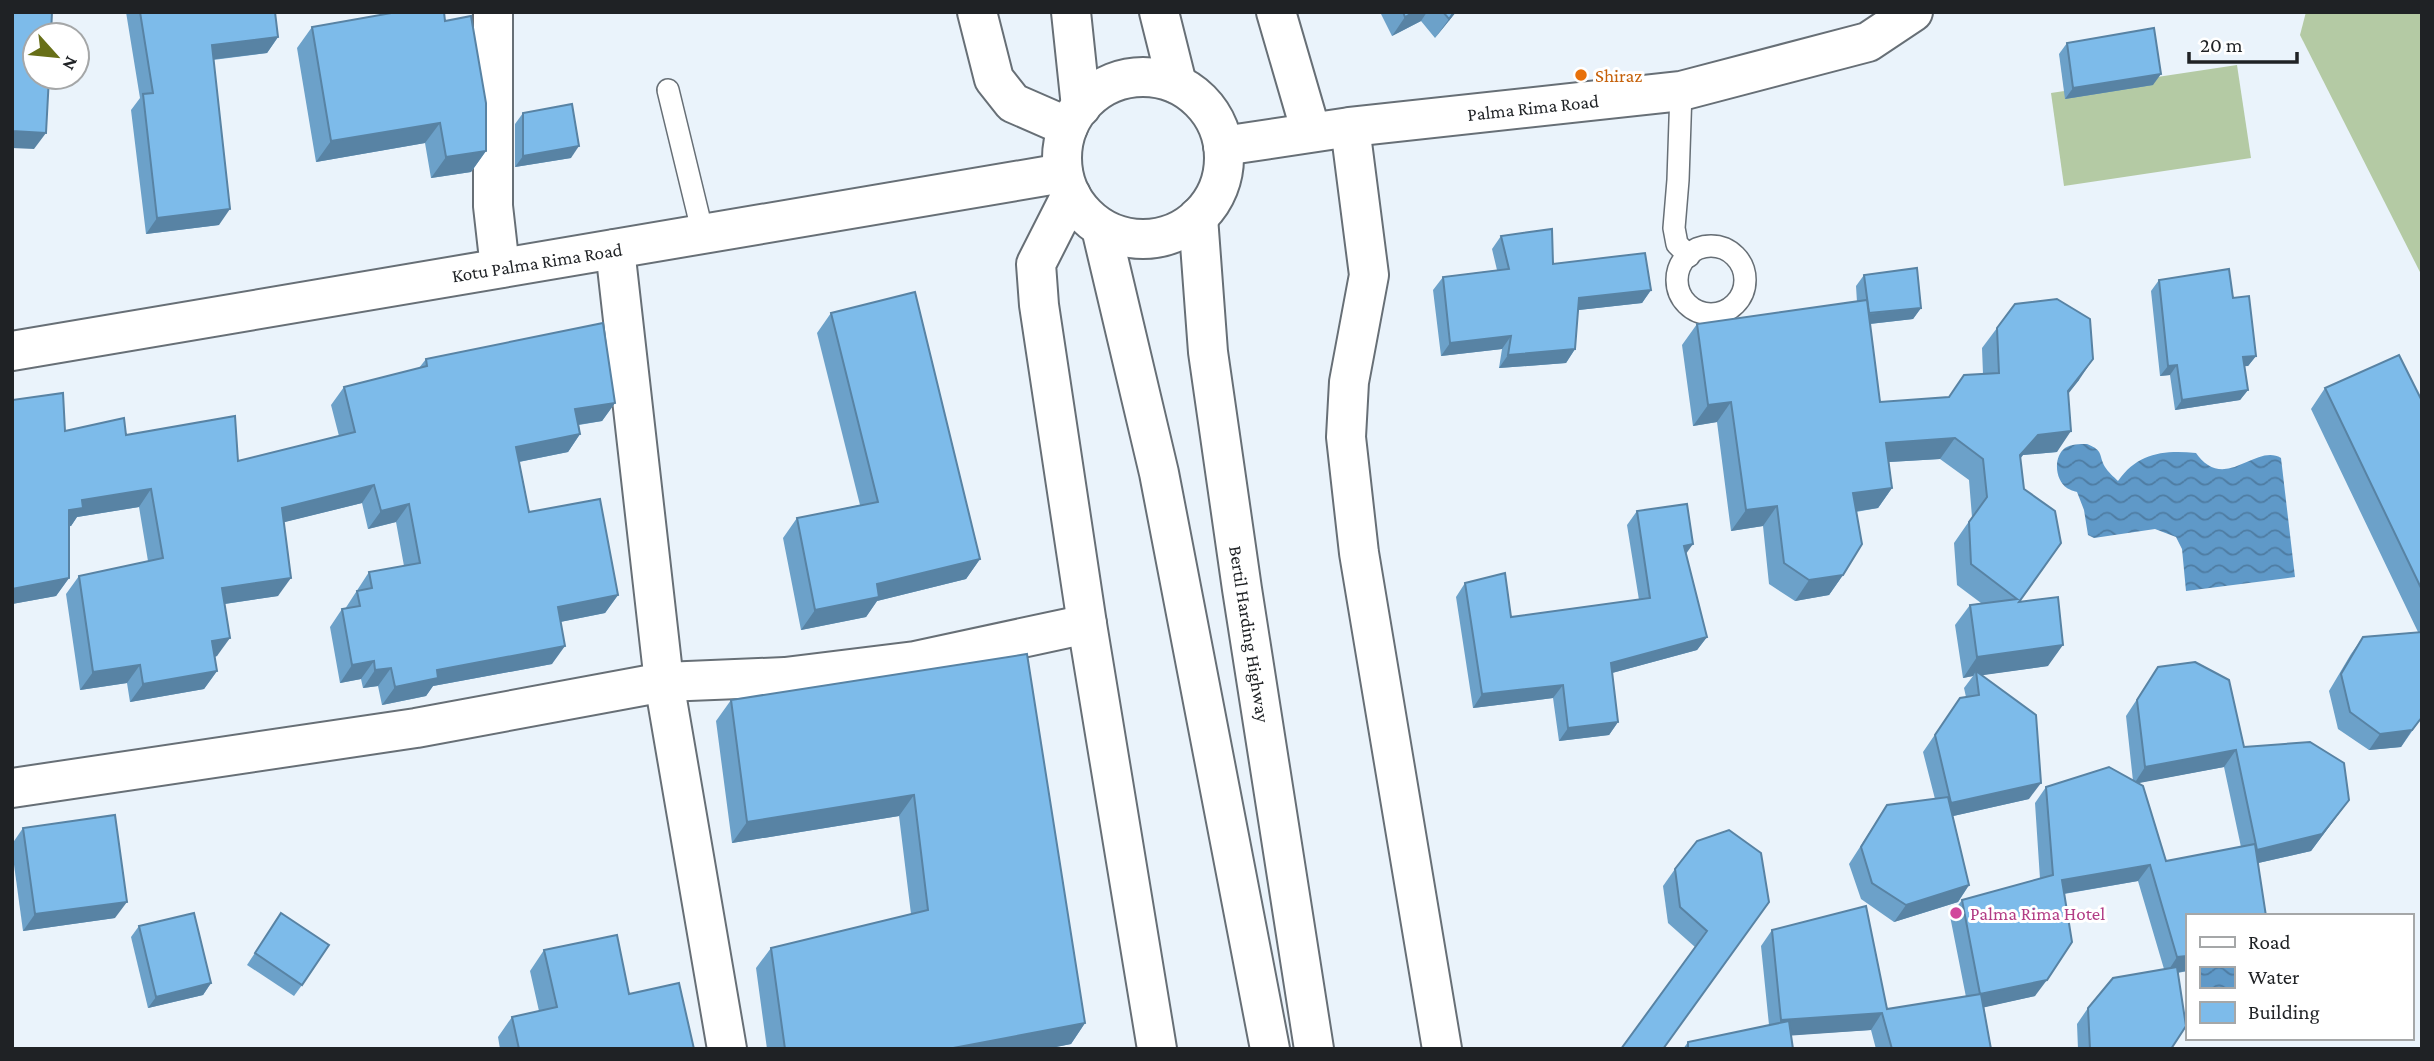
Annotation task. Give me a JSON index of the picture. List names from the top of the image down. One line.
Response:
{"streets":{"street":["Palma Rima Road","Kotu Palma Rima Road","Bertil Harding Highway"]},"crossings":[["Palma Rima Road","Kotu Palma Rima Road"],["Palma Rima Road","Bertil Harding Highway"],["Kotu Palma Rima Road","Bertil Harding Highway"]],"places":["Shiraz","Palma Rima Hotel"],"legend":["Road","Water","Building"],"scale_bar":"20 m","north":"bottom right"}
